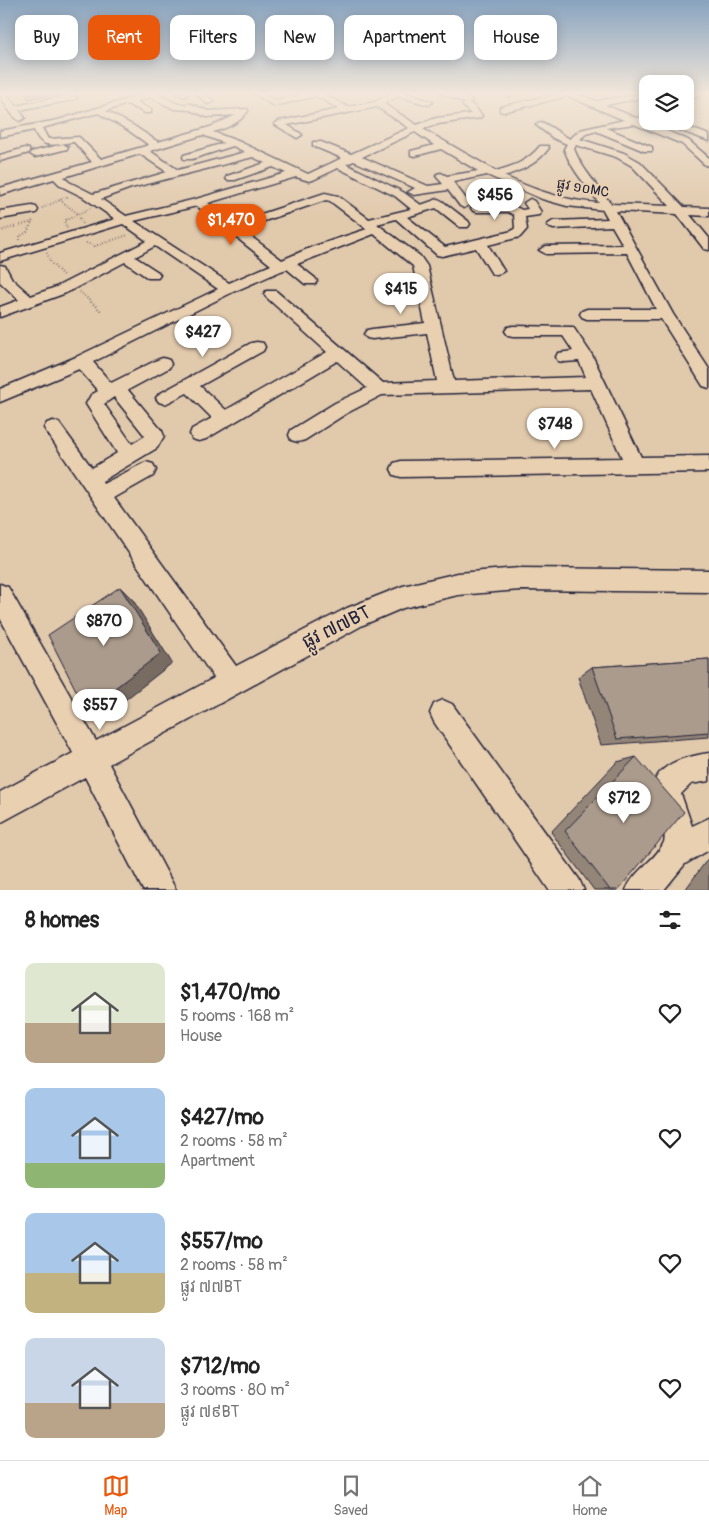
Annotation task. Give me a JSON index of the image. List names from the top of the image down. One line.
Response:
{"streets":{"street":["ផ្លូវ ១០MC","ផ្លូវ ៧៧BT"]},"page":{"chip":["Buy","Rent","Filters","New","Apartment","House"],"price":["$456","$1,470","$415","$427","$748","$870","$557","$712"],"heading":"8 homes","list":[{"name":"$1,470/mo","note":"5 rooms · 168 m² · House"},{"name":"$427/mo","note":"2 rooms · 58 m² · Apartment"},{"name":"$557/mo","note":"2 rooms · 58 m² · ផ្លូវ ៧៧BT"},{"name":"$712/mo","note":"3 rooms · 80 m² · ផ្លូវ ៧៩BT"}],"tabs":["Map","Saved","Home"]}}
